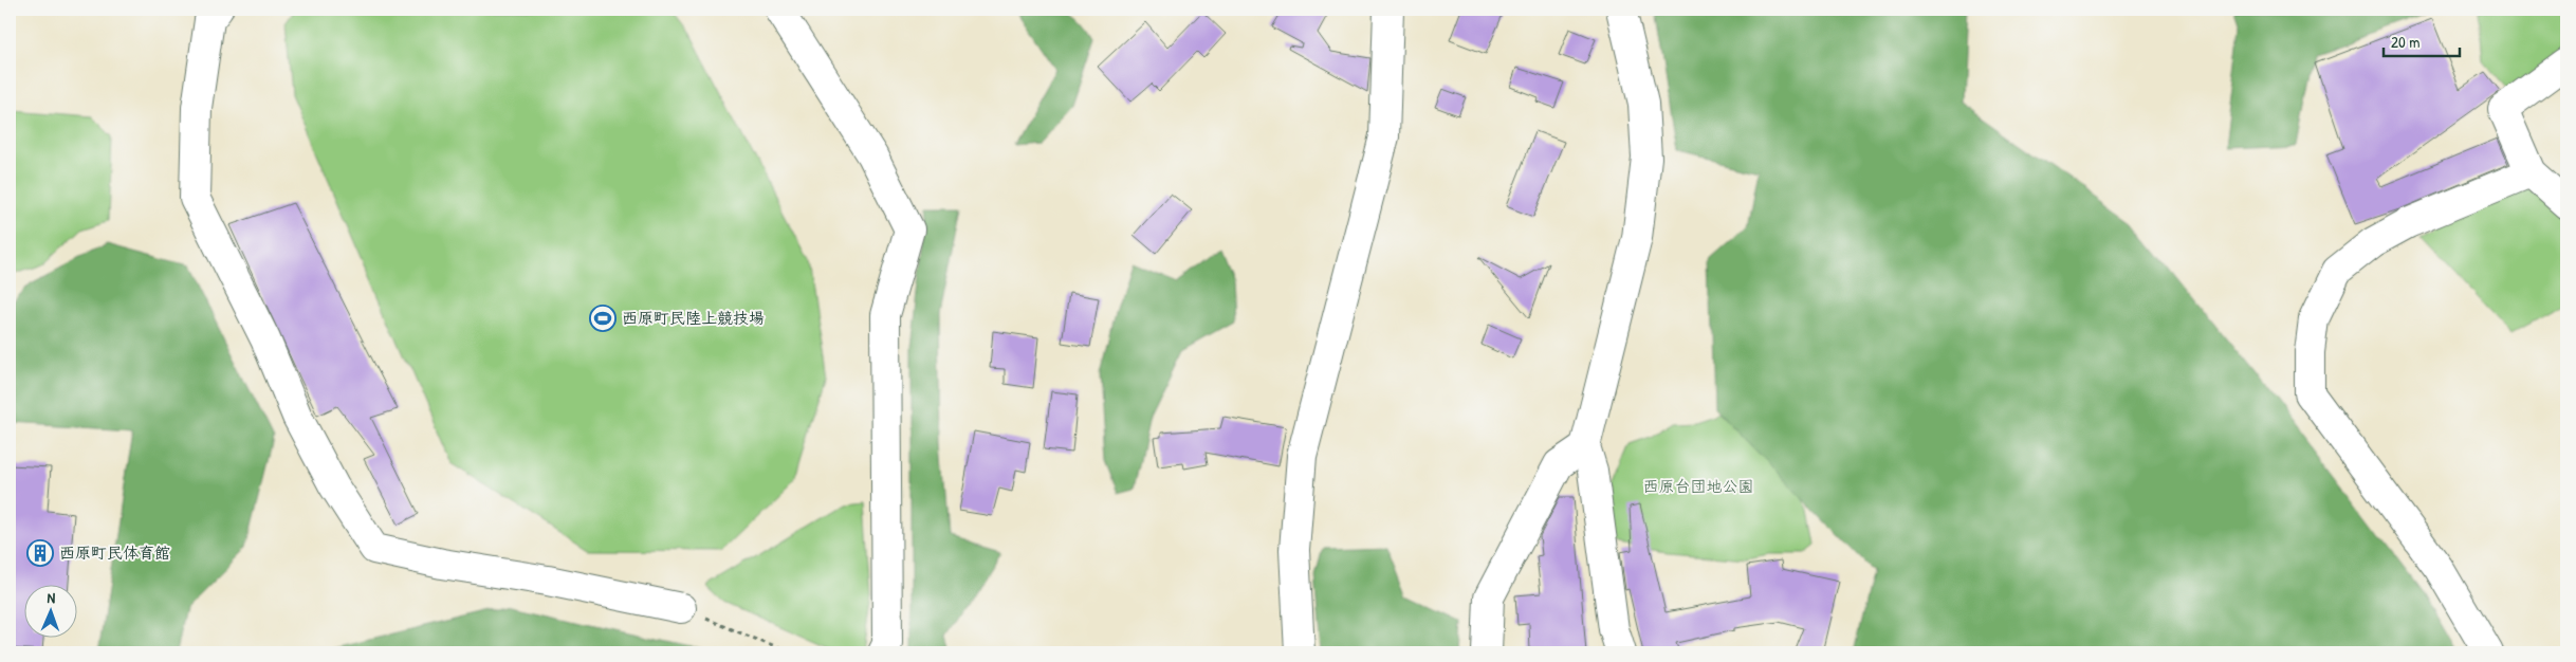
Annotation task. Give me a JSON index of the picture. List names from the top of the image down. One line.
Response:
{"parks":["西原台団地公園"],"places":{"sports":["西原町民陸上競技場"],"building":["西原町民体育館"]},"scale_bar":"20 m","north":"top"}
